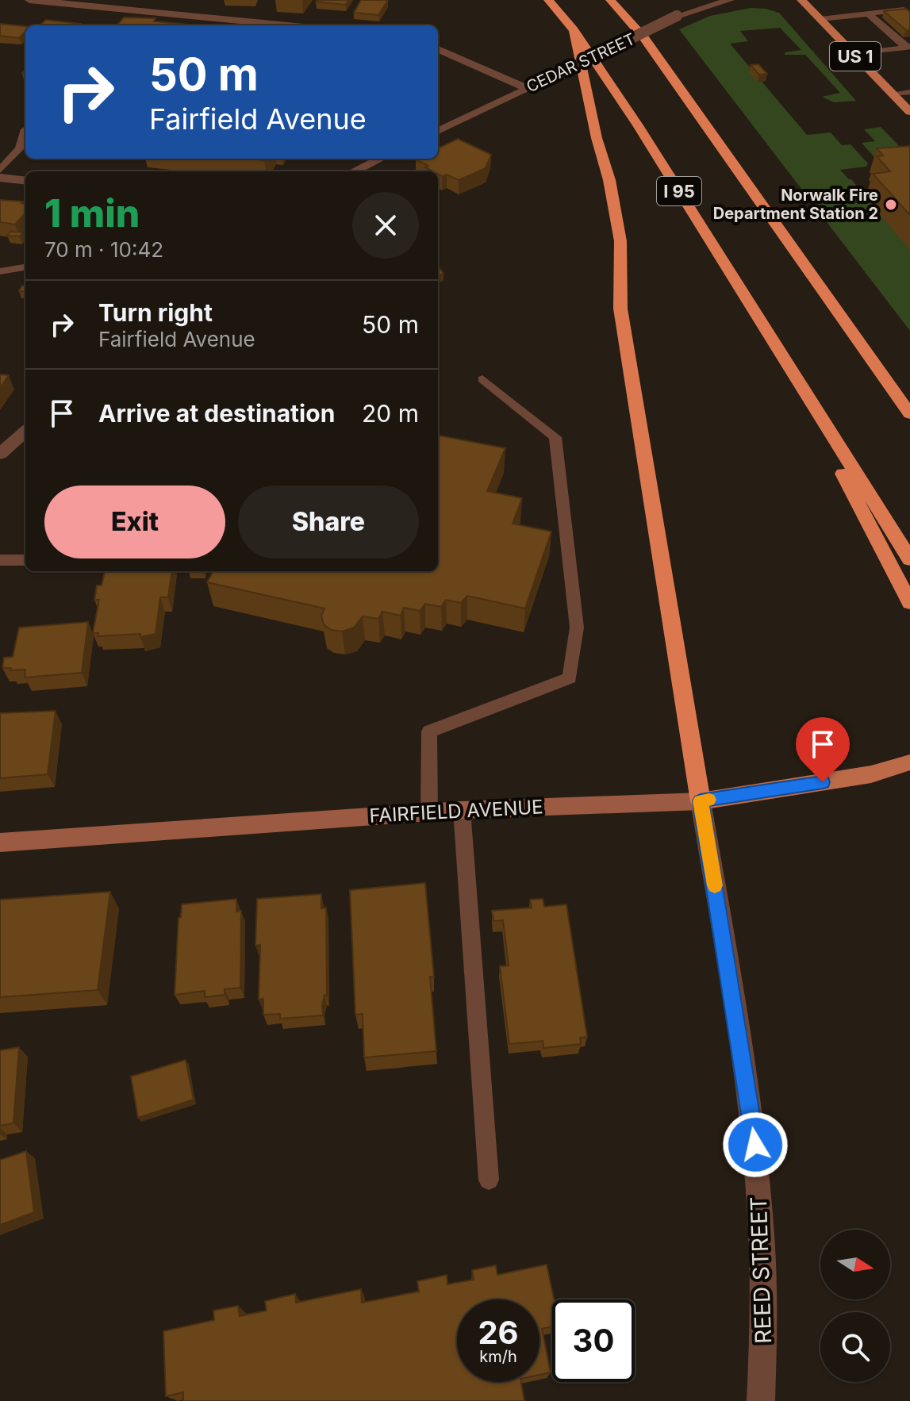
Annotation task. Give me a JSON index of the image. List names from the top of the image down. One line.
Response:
{"streets":{"highway":["I 95"],"main road":["US 1","FAIRFIELD AVENUE"],"street":["CEDAR STREET","REED STREET"]},"crossings":[["FAIRFIELD AVENUE","REED STREET"]],"places":["Norwalk Fire Department Station 2"],"north":"right","page":{"turn":["50 m","Fairfield Avenue"],"heading":["1 min","70 m · 10:42"],"list":[{"name":"Turn right","note":"Fairfield Avenue","value":"50 m"},{"name":"Arrive at destination","value":"20 m"}],"buttons":["Exit","Share"],"speed":"26 km/h","limit":"30"}}
